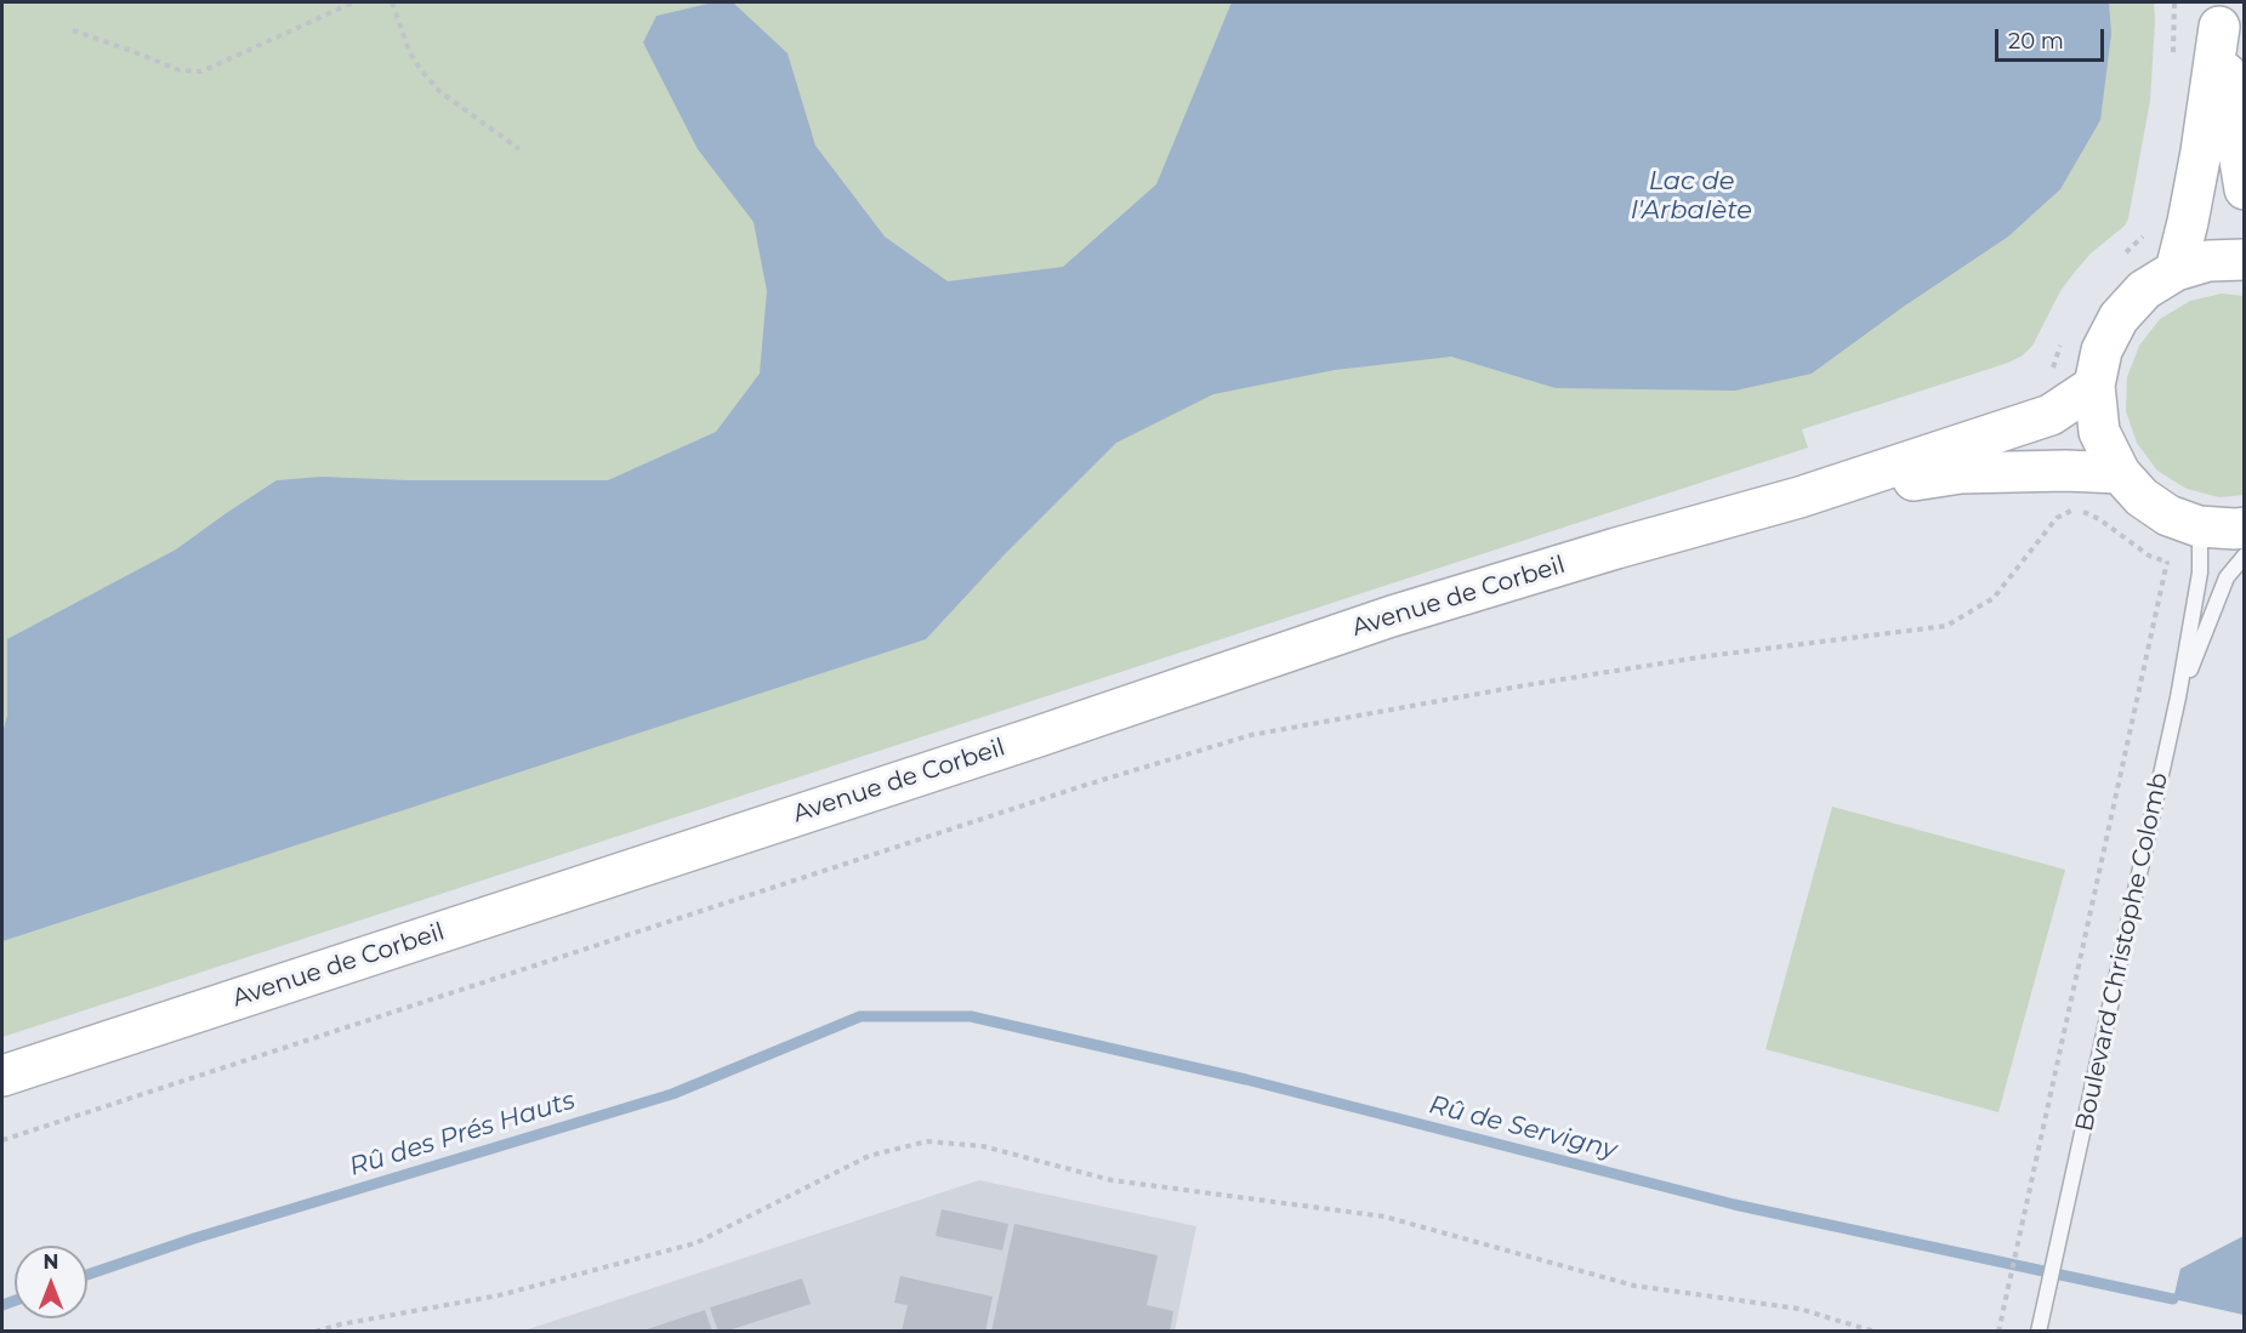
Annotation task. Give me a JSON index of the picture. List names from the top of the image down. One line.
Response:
{"streets":{"main road":["Avenue de Corbeil"],"lane":["Boulevard Christophe Colomb"]},"water":["Lac de l'Arbalète","Rû de Servigny","Rû des Prés Hauts"],"scale_bar":"20 m","north":"top"}
